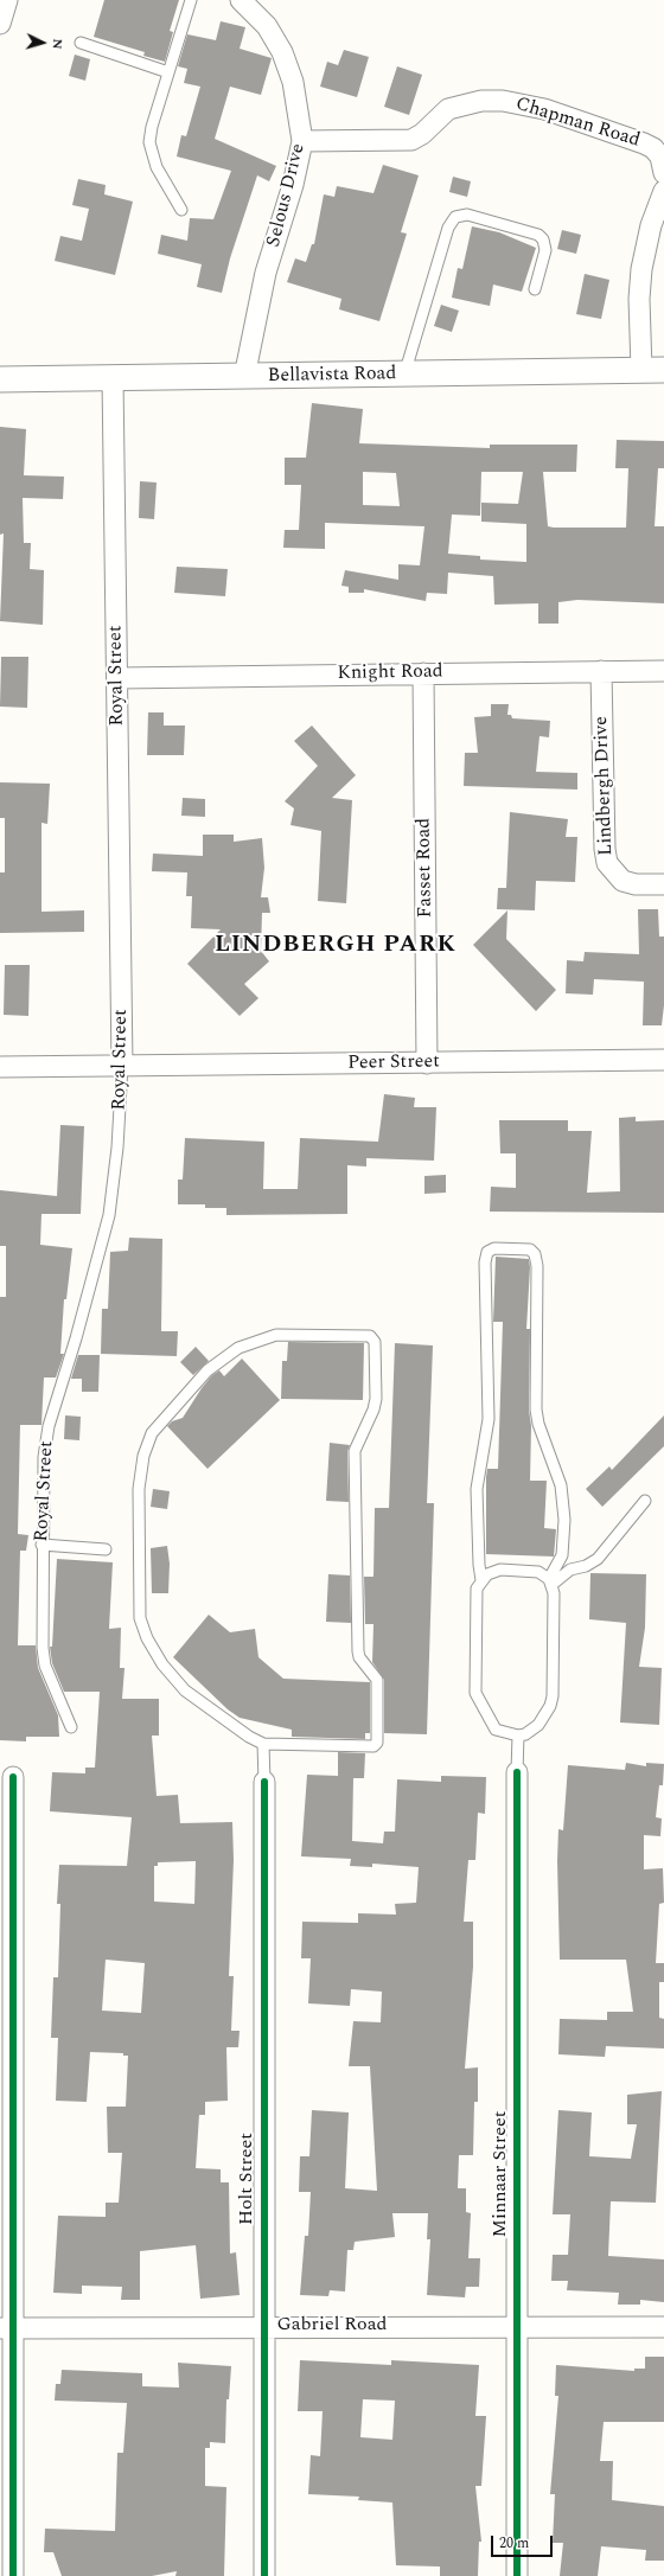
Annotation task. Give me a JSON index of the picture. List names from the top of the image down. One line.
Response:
{"streets":{"street":["Chapman Road","Selous Drive","Bellavista Road","Knight Road","Royal Street","Lindbergh Drive","Fasset Road","Peer Street","Minnaar Street","Holt Street","Gabriel Road"]},"crossings":[["Chapman Road","Selous Drive"],["Selous Drive","Bellavista Road"],["Bellavista Road","Royal Street"],["Knight Road","Royal Street"],["Knight Road","Lindbergh Drive"],["Knight Road","Fasset Road"],["Royal Street","Peer Street"],["Fasset Road","Peer Street"],["Minnaar Street","Gabriel Road"],["Holt Street","Gabriel Road"]],"districts":["LINDBERGH PARK"],"scale_bar":"20 m","north":"right"}
